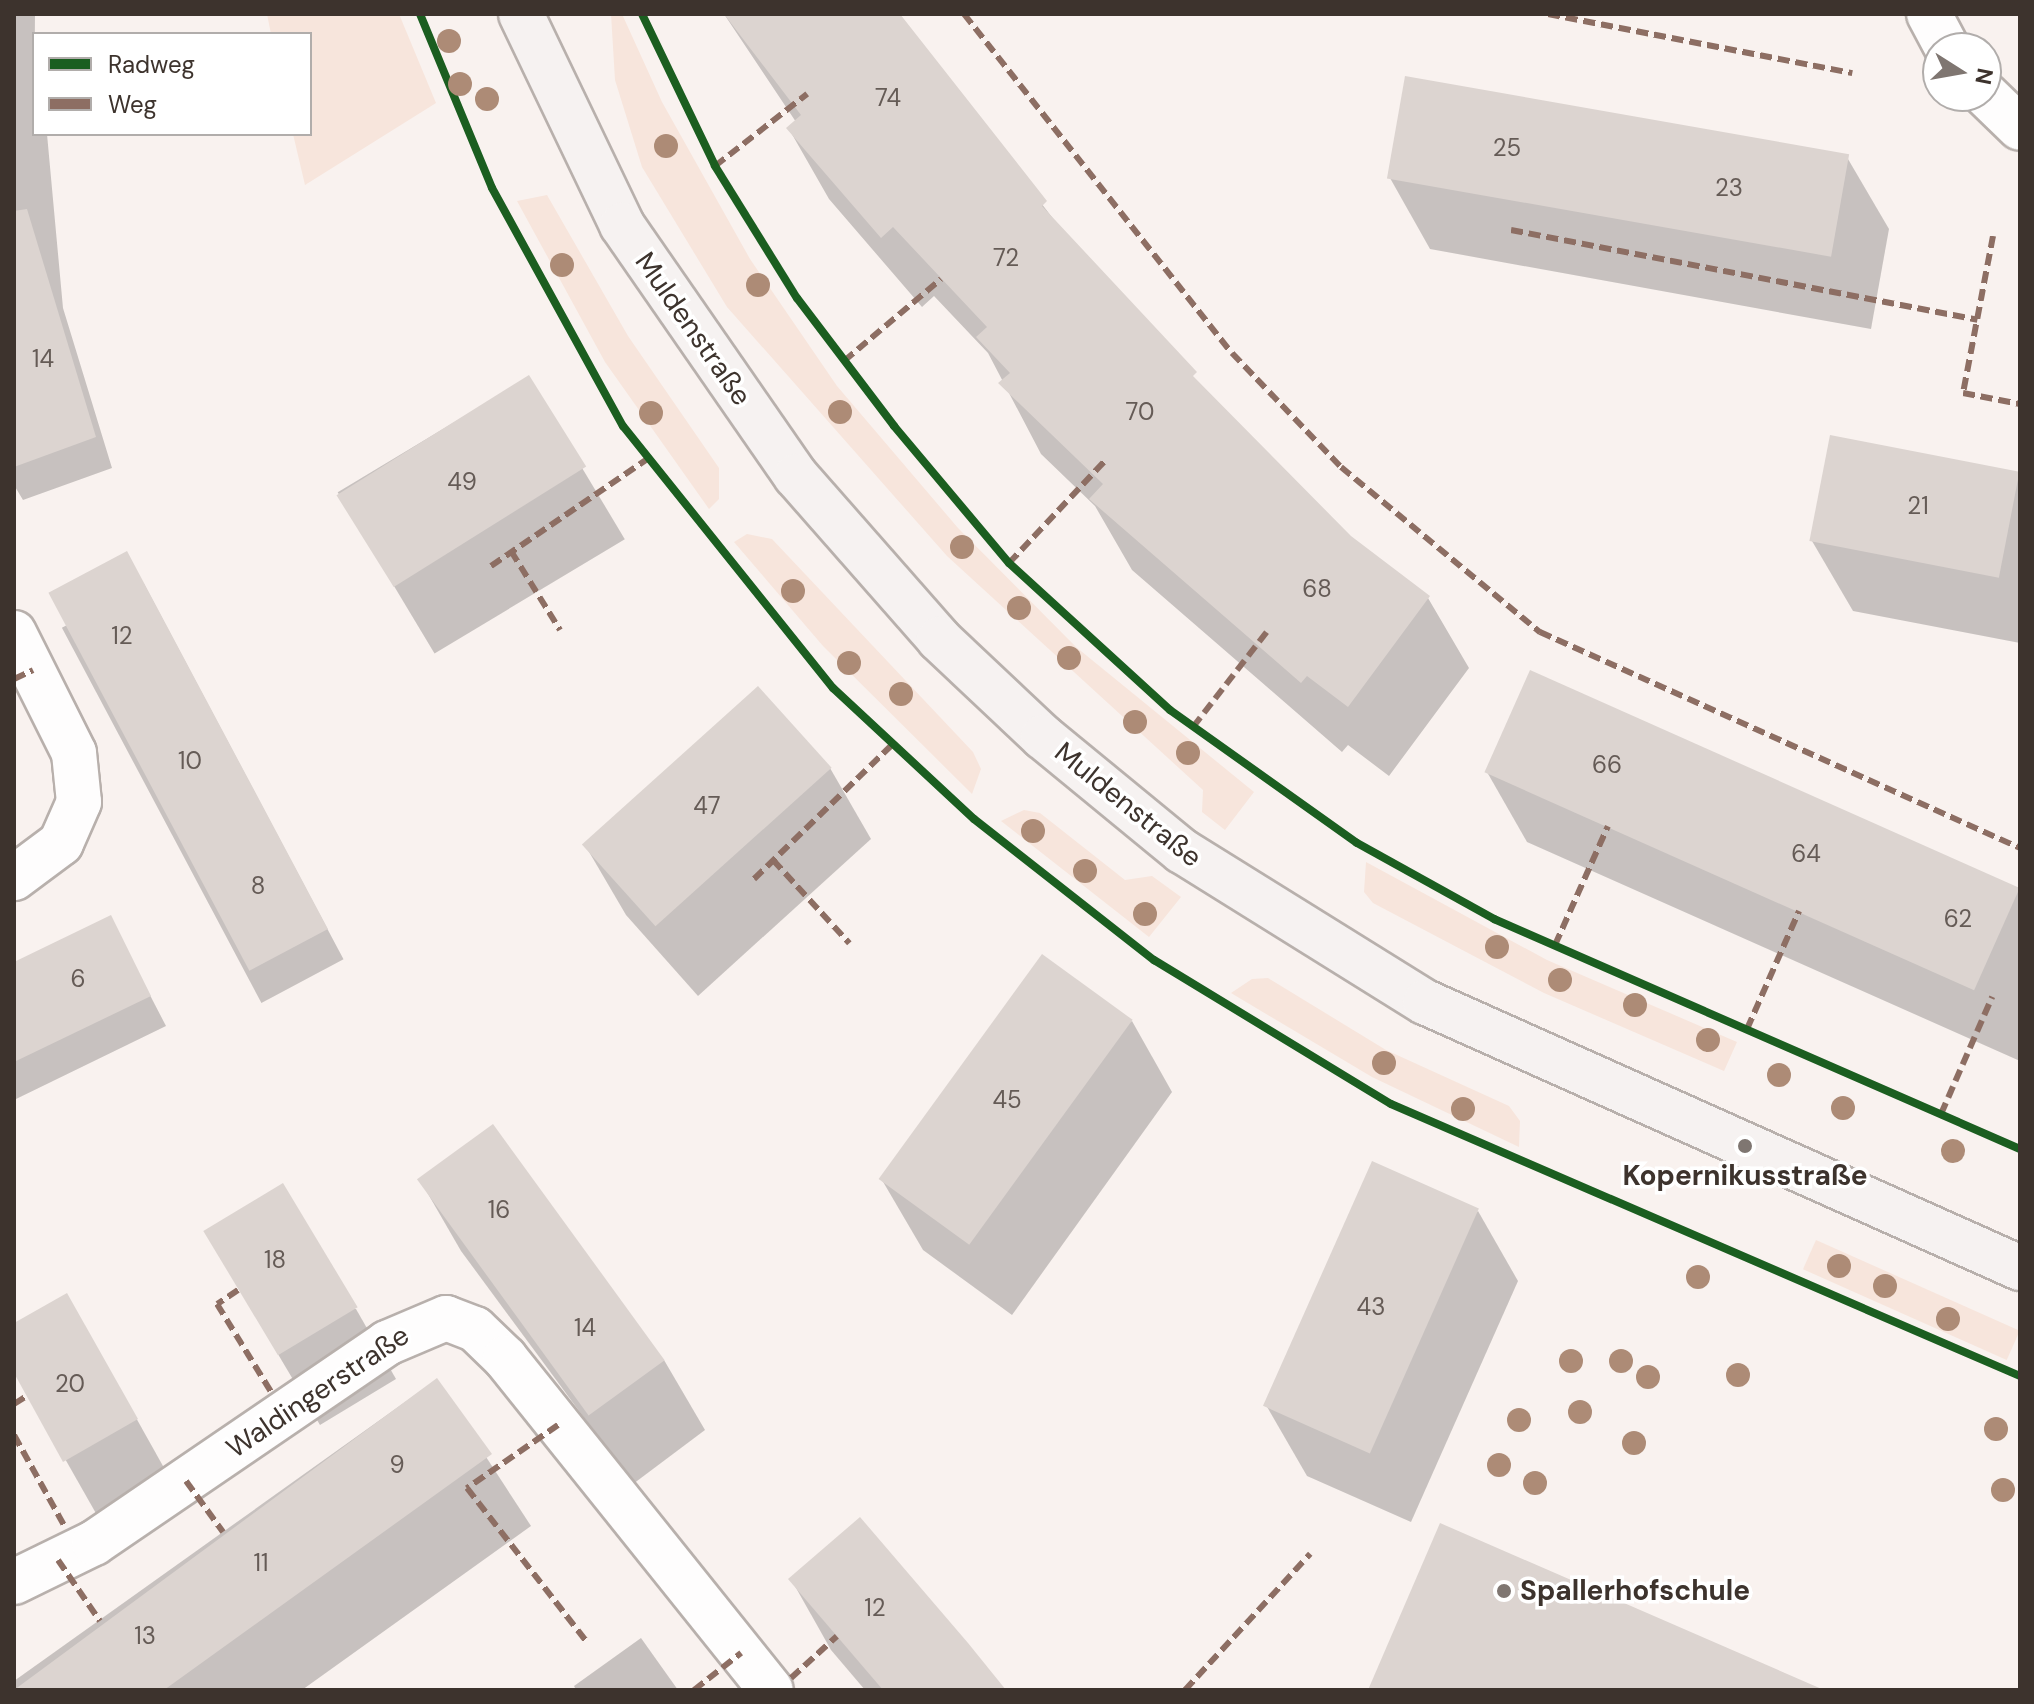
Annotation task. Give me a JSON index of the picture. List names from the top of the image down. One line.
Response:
{"streets":{"main road":["Muldenstraße"],"street":["Waldingerstraße"]},"places":["Kopernikusstraße","Spallerhofschule"],"house_numbers":["74","25","23","72","14","70","49","21","68","12","10","66","47","64","8","62","6","45","16","18","43","14","20","9","11","12","13"],"legend":["Radweg","Weg"],"north":"right"}
